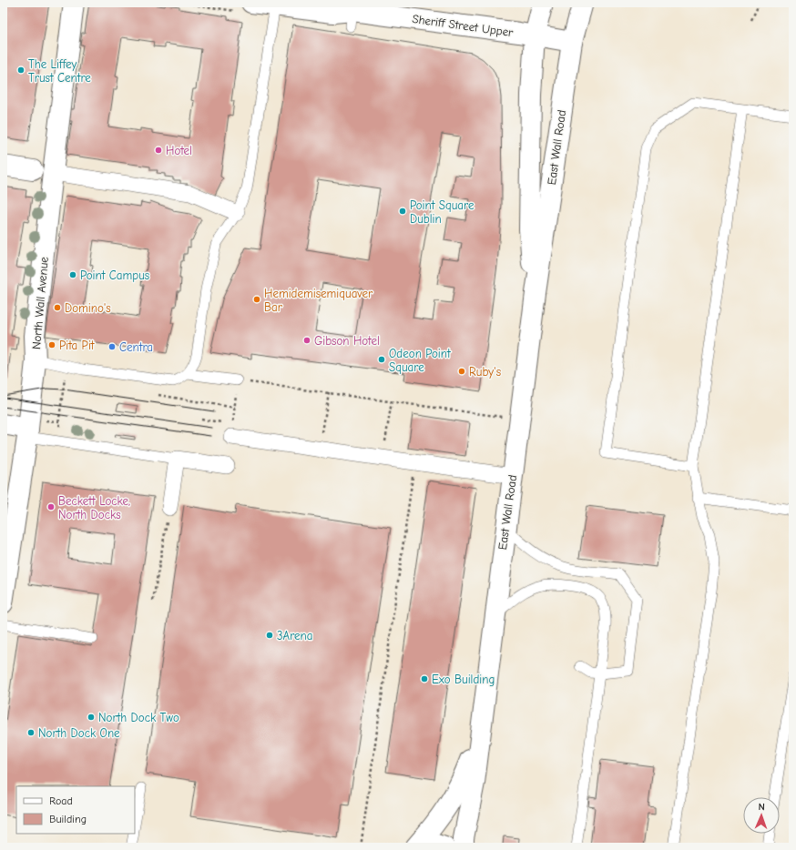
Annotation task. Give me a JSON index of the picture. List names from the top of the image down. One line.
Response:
{"streets":{"main road":["Sheriff Street Upper","East Wall Road","North Wall Avenue"]},"crossings":[["Sheriff Street Upper","East Wall Road"]],"places":["The Liffey Trust Centre","Hotel","Point Square Dublin","Point Campus","Hemidemisemiquaver Bar","Domino's","Gibson Hotel","Pita Pit","Centra","Odeon Point Square","Ruby's","Beckett Locke, North Docks","3Arena","Exo Building","North Dock Two","North Dock One"],"legend":["Road","Building"],"north":"top"}
